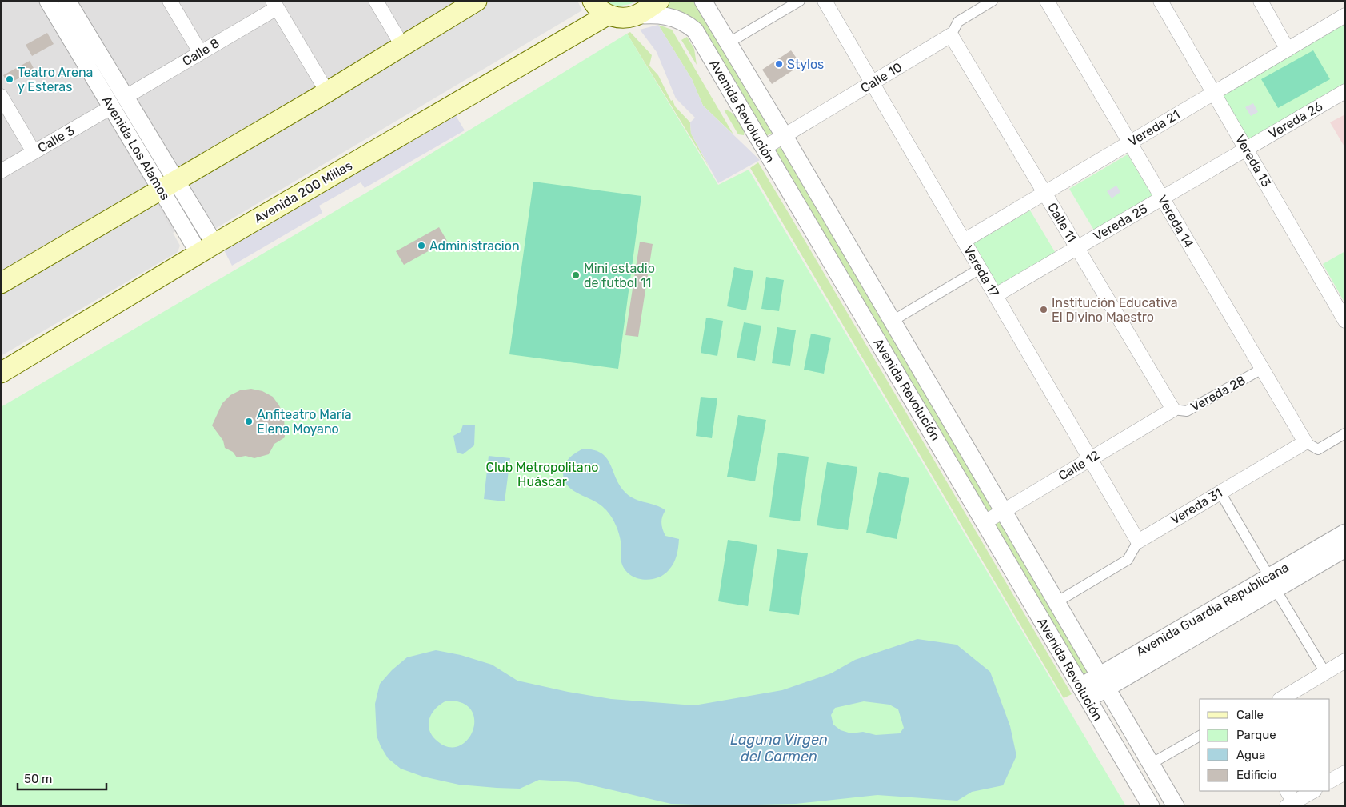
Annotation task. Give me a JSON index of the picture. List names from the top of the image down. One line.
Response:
{"streets":{"main road":["Avenida 200 Millas"],"street":["Calle 8","Calle 10","Avenida Revolución","Vereda 26","Vereda 21","Calle 3","Avenida Los Alamos","Vereda 13","Vereda 14","Calle 11","Vereda 25","Vereda 17","Vereda 28","Calle 12","Vereda 31","Avenida Guardia Republicana"]},"crossings":[["Calle 8","Avenida Los Alamos"],["Calle 10","Avenida Revolución"],["Calle 10","Calle 11"],["Calle 10","Vereda 17"],["Avenida Revolución","Calle 12"],["Avenida Revolución","Vereda 31"],["Avenida Revolución","Avenida Guardia Republicana"],["Vereda 26","Vereda 13"],["Vereda 26","Vereda 25"],["Vereda 21","Vereda 13"],["Vereda 21","Vereda 14"],["Vereda 21","Calle 11"],["Vereda 21","Vereda 17"],["Calle 3","Avenida Los Alamos"],["Avenida Los Alamos","Avenida 200 Millas"],["Vereda 13","Vereda 25"],["Vereda 14","Vereda 25"],["Vereda 14","Vereda 28"],["Vereda 14","Vereda 31"],["Calle 11","Vereda 25"],["Calle 11","Vereda 28"],["Calle 11","Calle 12"],["Vereda 25","Vereda 17"],["Vereda 17","Calle 12"],["Vereda 17","Vereda 31"],["Vereda 28","Calle 12"]],"water":["Laguna Virgen del Carmen"],"parks":["Club Metropolitano Huáscar"],"places":["Stylos","Teatro Arena y Esteras","Administracion","Mini estadio de futbol 11","Institución Educativa El Divino Maestro","Anfiteatro María Elena Moyano"],"legend":["Calle","Parque","Agua","Edificio"],"scale_bar":"50 m"}
